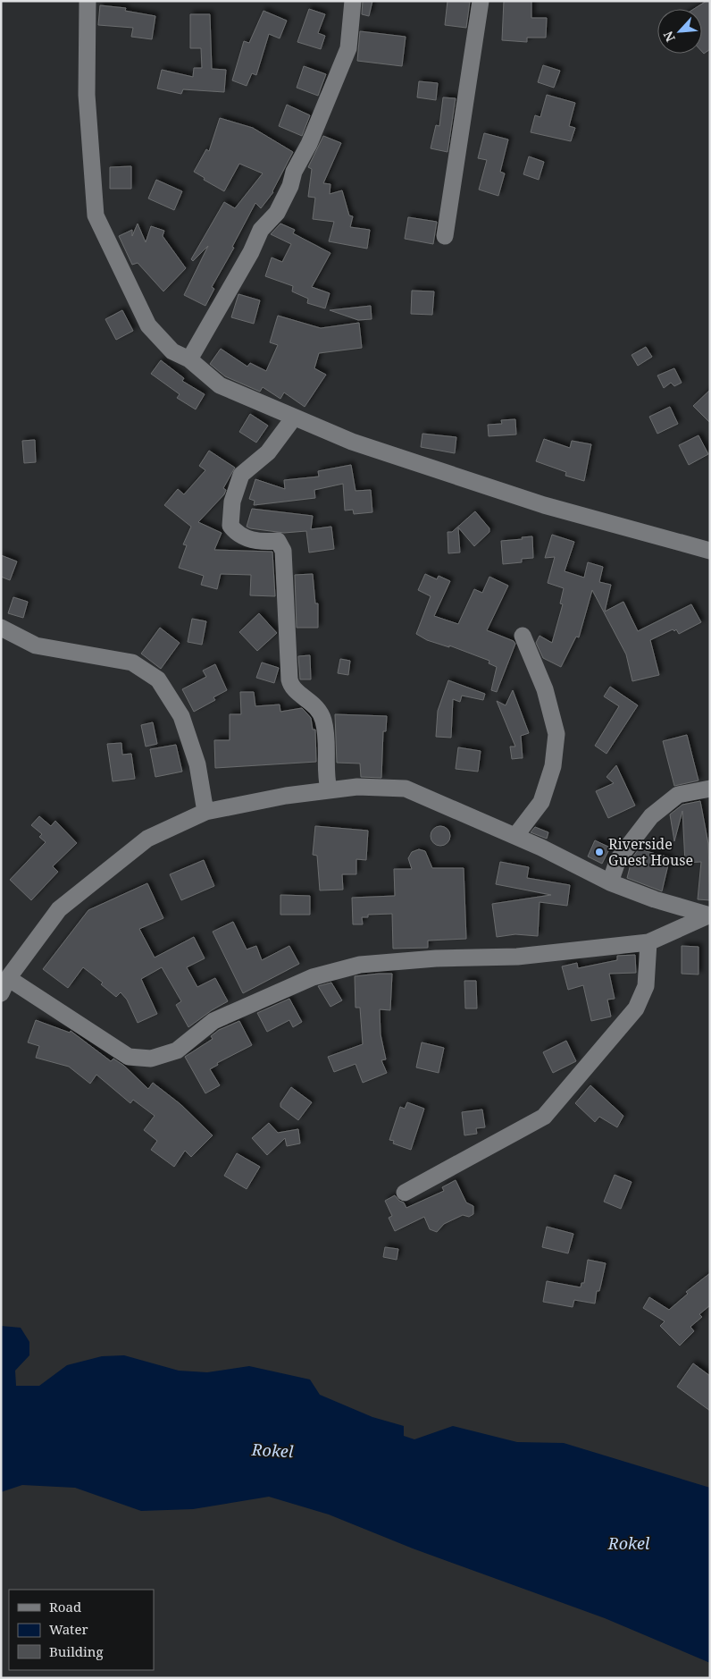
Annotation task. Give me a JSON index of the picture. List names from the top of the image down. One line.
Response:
{"water":["Rokel"],"places":["Riverside Guest House"],"legend":["Road","Water","Building"],"north":"bottom left"}
